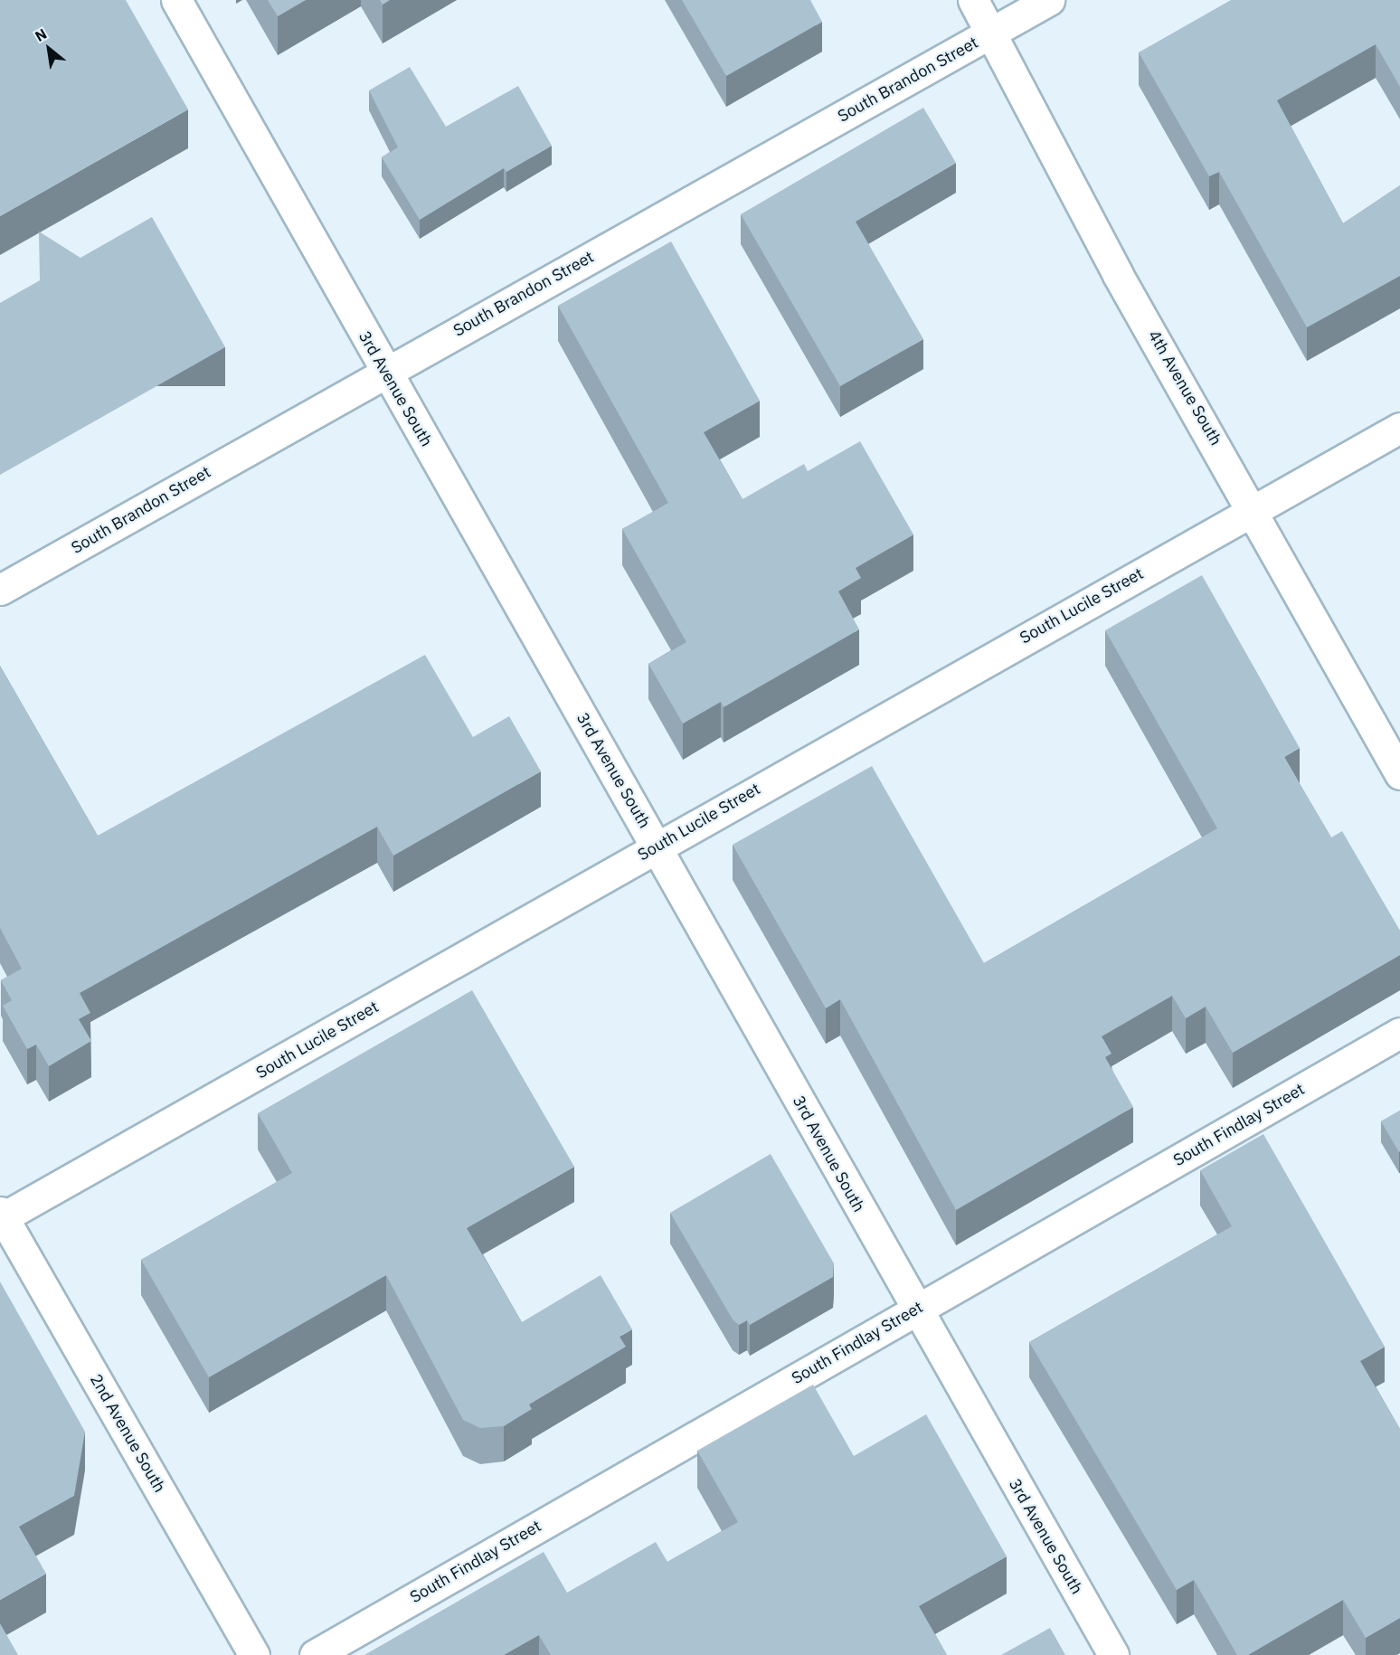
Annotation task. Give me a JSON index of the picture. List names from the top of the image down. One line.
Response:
{"streets":{"street":["South Brandon Street","4th Avenue South","3rd Avenue South","South Lucile Street","South Findlay Street","2nd Avenue South"]},"crossings":[["South Brandon Street","4th Avenue South"],["South Brandon Street","3rd Avenue South"],["4th Avenue South","South Lucile Street"],["3rd Avenue South","South Lucile Street"],["3rd Avenue South","South Findlay Street"],["South Lucile Street","2nd Avenue South"]],"north":"top left"}
